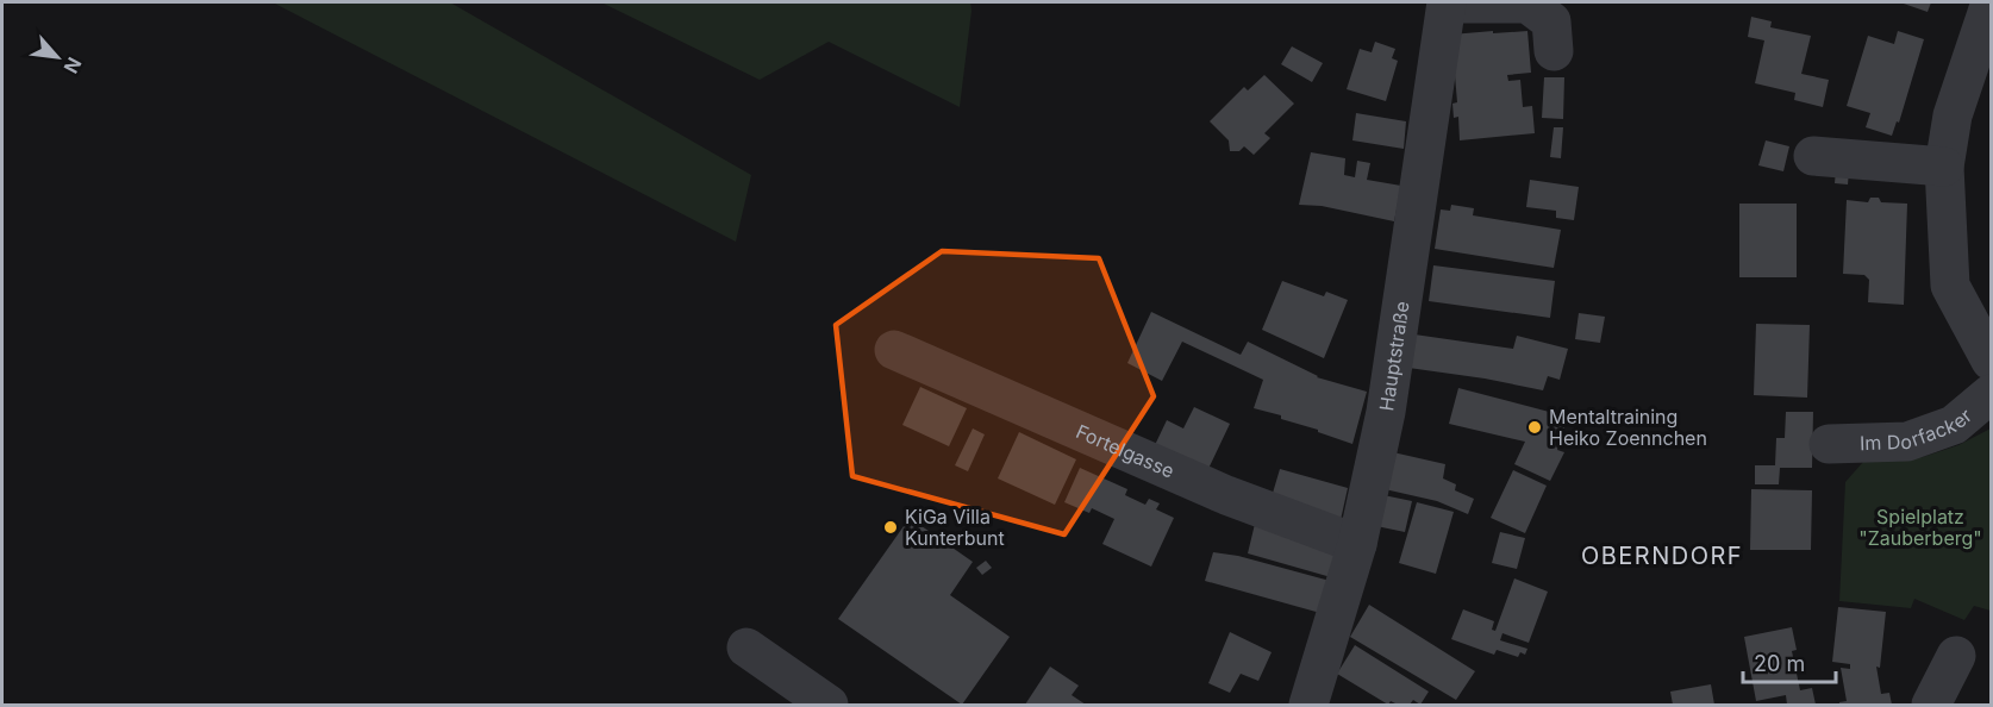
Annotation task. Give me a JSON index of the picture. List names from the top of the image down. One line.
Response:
{"streets":{"street":["Hauptstraße","Im Dorfacker","Fortelgasse"]},"crossings":[["Hauptstraße","Fortelgasse"]],"districts":["OBERNDORF"],"parks":["Spielplatz \"Zauberberg\""],"places":["Mentaltraining Heiko Zoennchen","KiGa Villa Kunterbunt"],"scale_bar":"20 m","north":"bottom right"}
